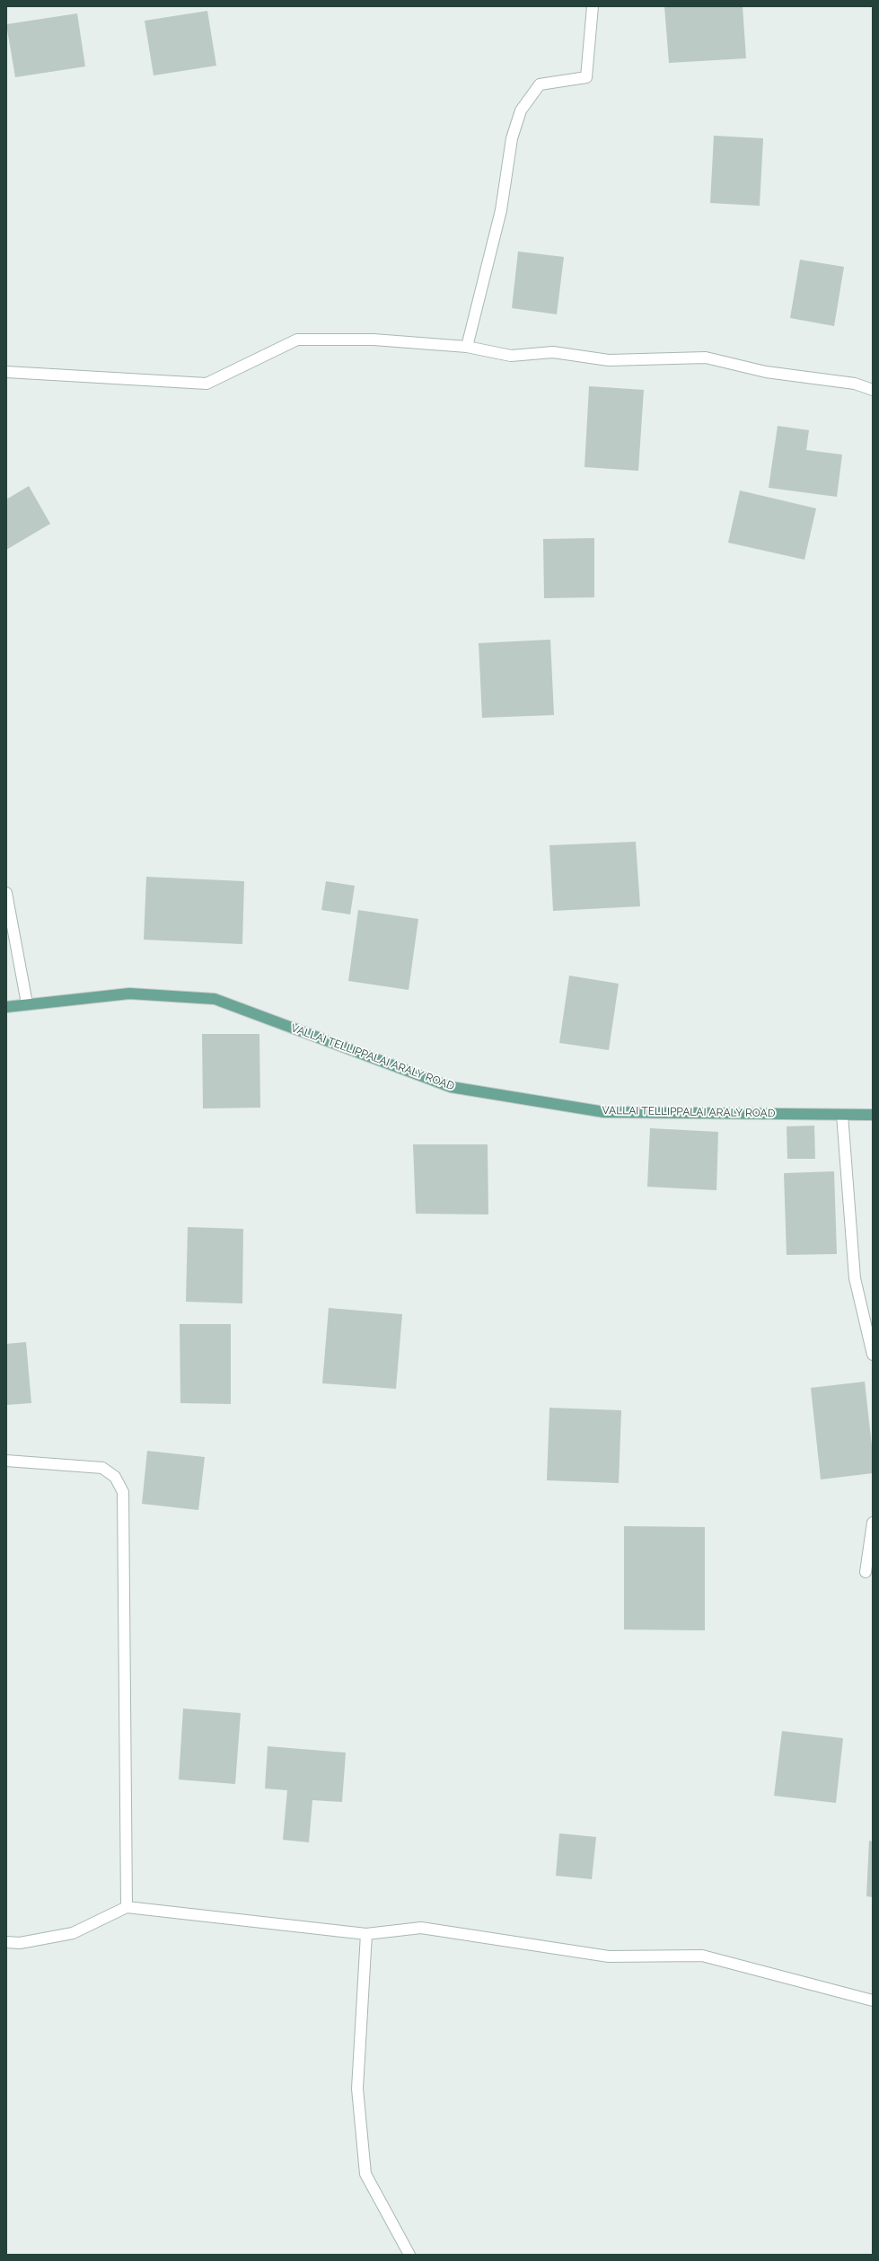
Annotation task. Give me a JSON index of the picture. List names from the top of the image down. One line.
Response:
{"streets":{"main road":["VALLAI TELLIPPALAI ARALY ROAD"]}}
